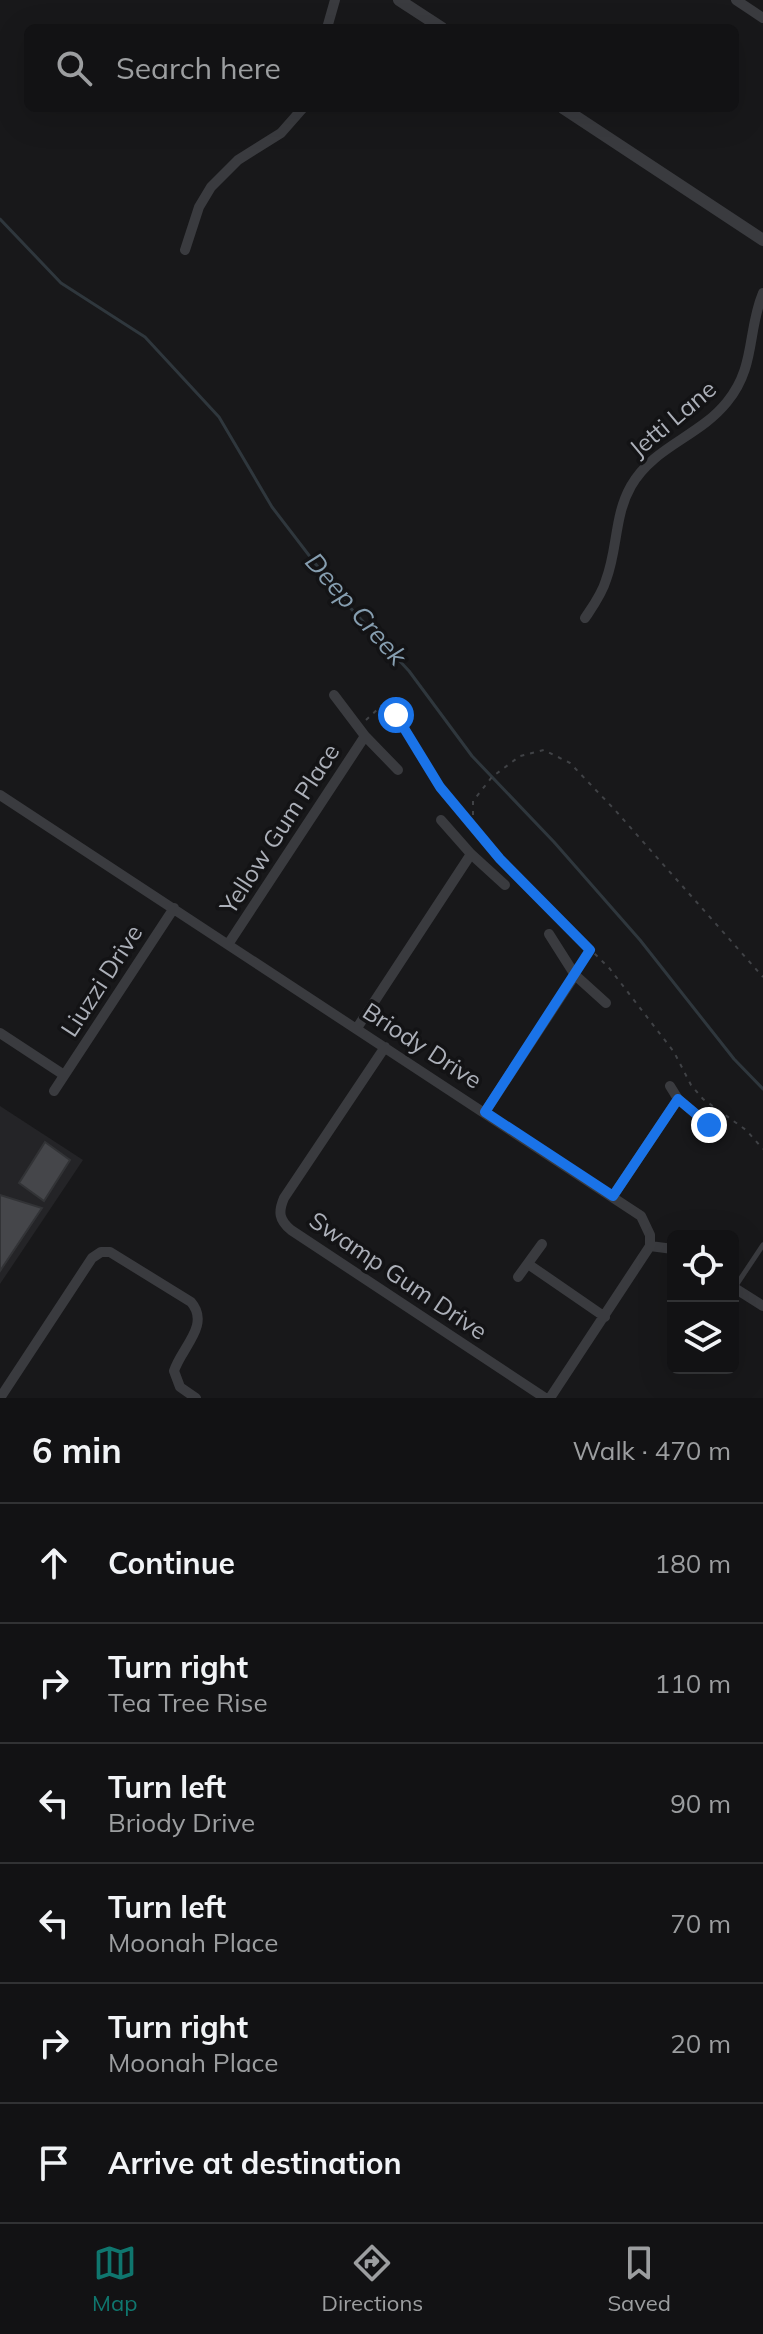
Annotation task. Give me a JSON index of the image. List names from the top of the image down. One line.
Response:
{"streets":{"street":["Jetti Lane","Yellow Gum Place","Liuzzi Drive","Briody Drive","Swamp Gum Drive"]},"crossings":[["Yellow Gum Place","Briody Drive"],["Liuzzi Drive","Briody Drive"],["Briody Drive","Swamp Gum Drive"]],"water":["Deep Creek"],"page":{"search":"Search here","heading":["6 min","Walk · 470 m"],"list":[["Continue","180 m"],["Turn right","Tea Tree Rise","110 m"],["Turn left","Briody Drive","90 m"],["Turn left","Moonah Place","70 m"],["Turn right","Moonah Place","20 m"],"Arrive at destination"],"nav":["Map","Directions","Saved"]}}
